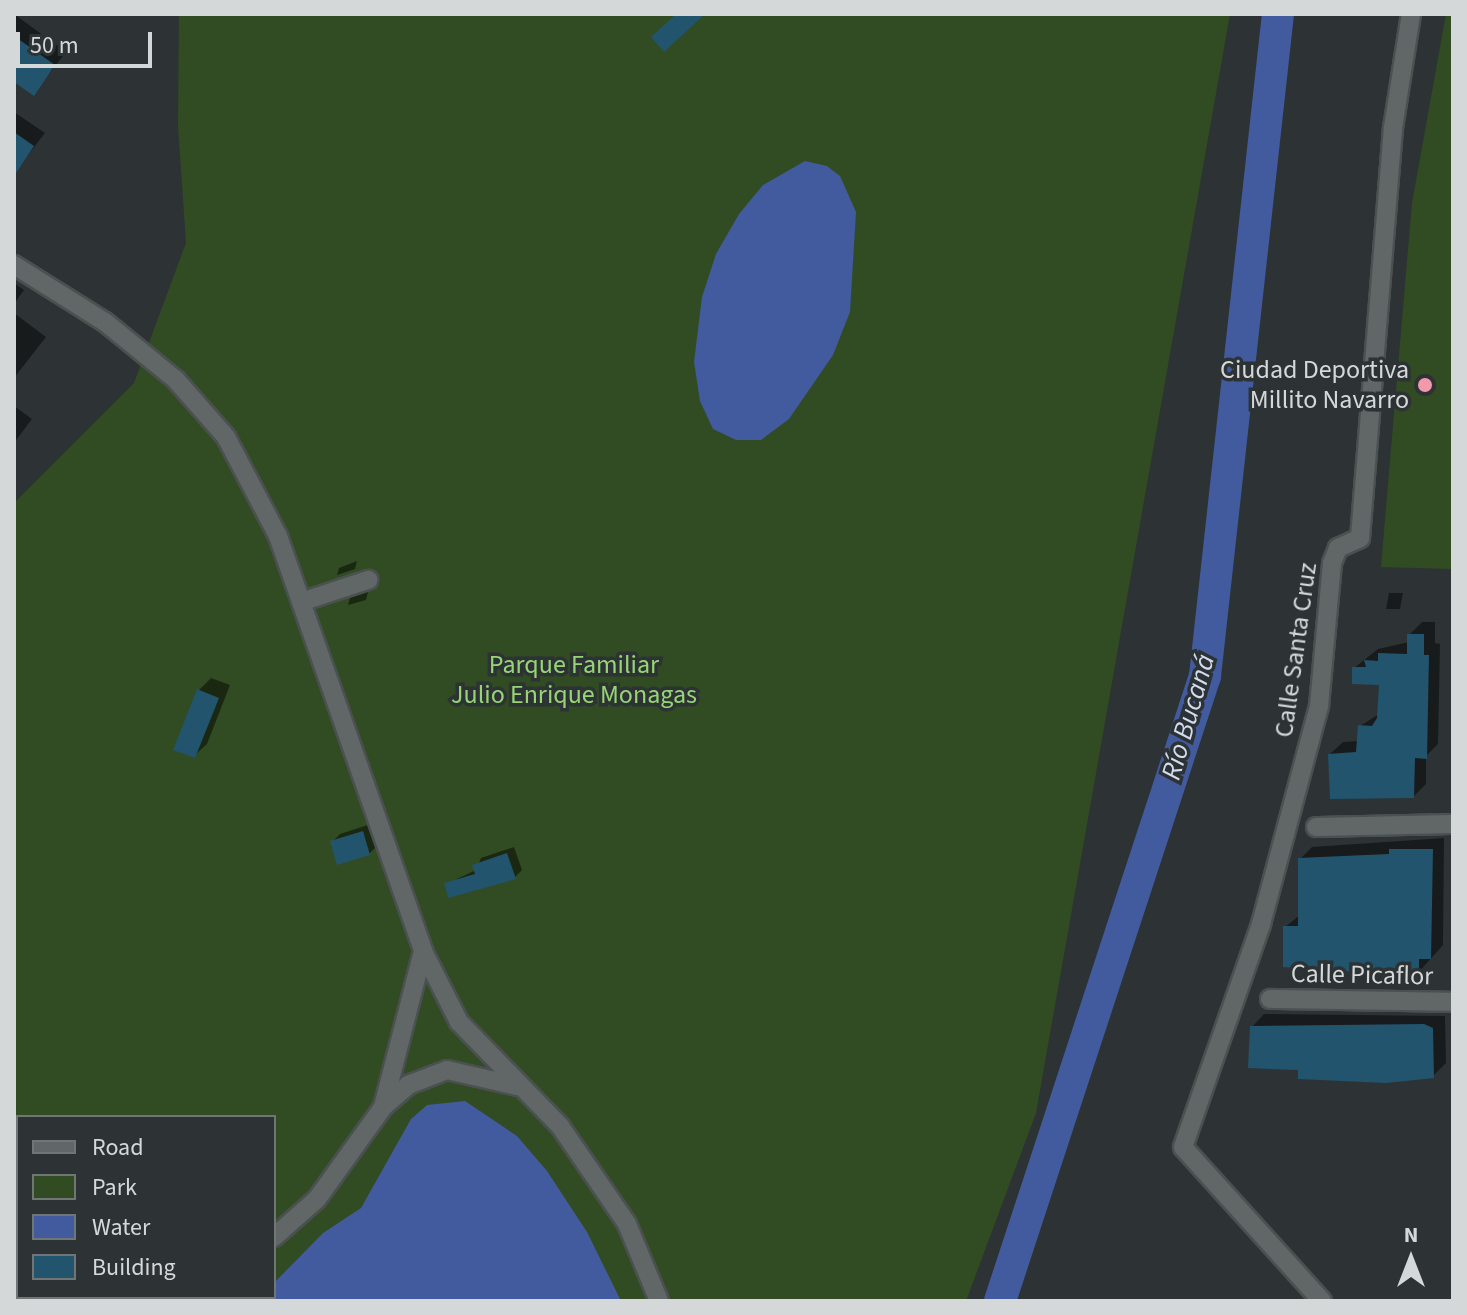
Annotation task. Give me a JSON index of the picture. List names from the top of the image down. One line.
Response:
{"streets":{"street":["Calle Santa Cruz","Calle Picaflor"]},"water":["Río Bucaná"],"parks":["Parque Familiar Julio Enrique Monagas"],"places":["Ciudad Deportiva Millito Navarro"],"legend":["Road","Park","Water","Building"],"scale_bar":"50 m","north":"top"}
